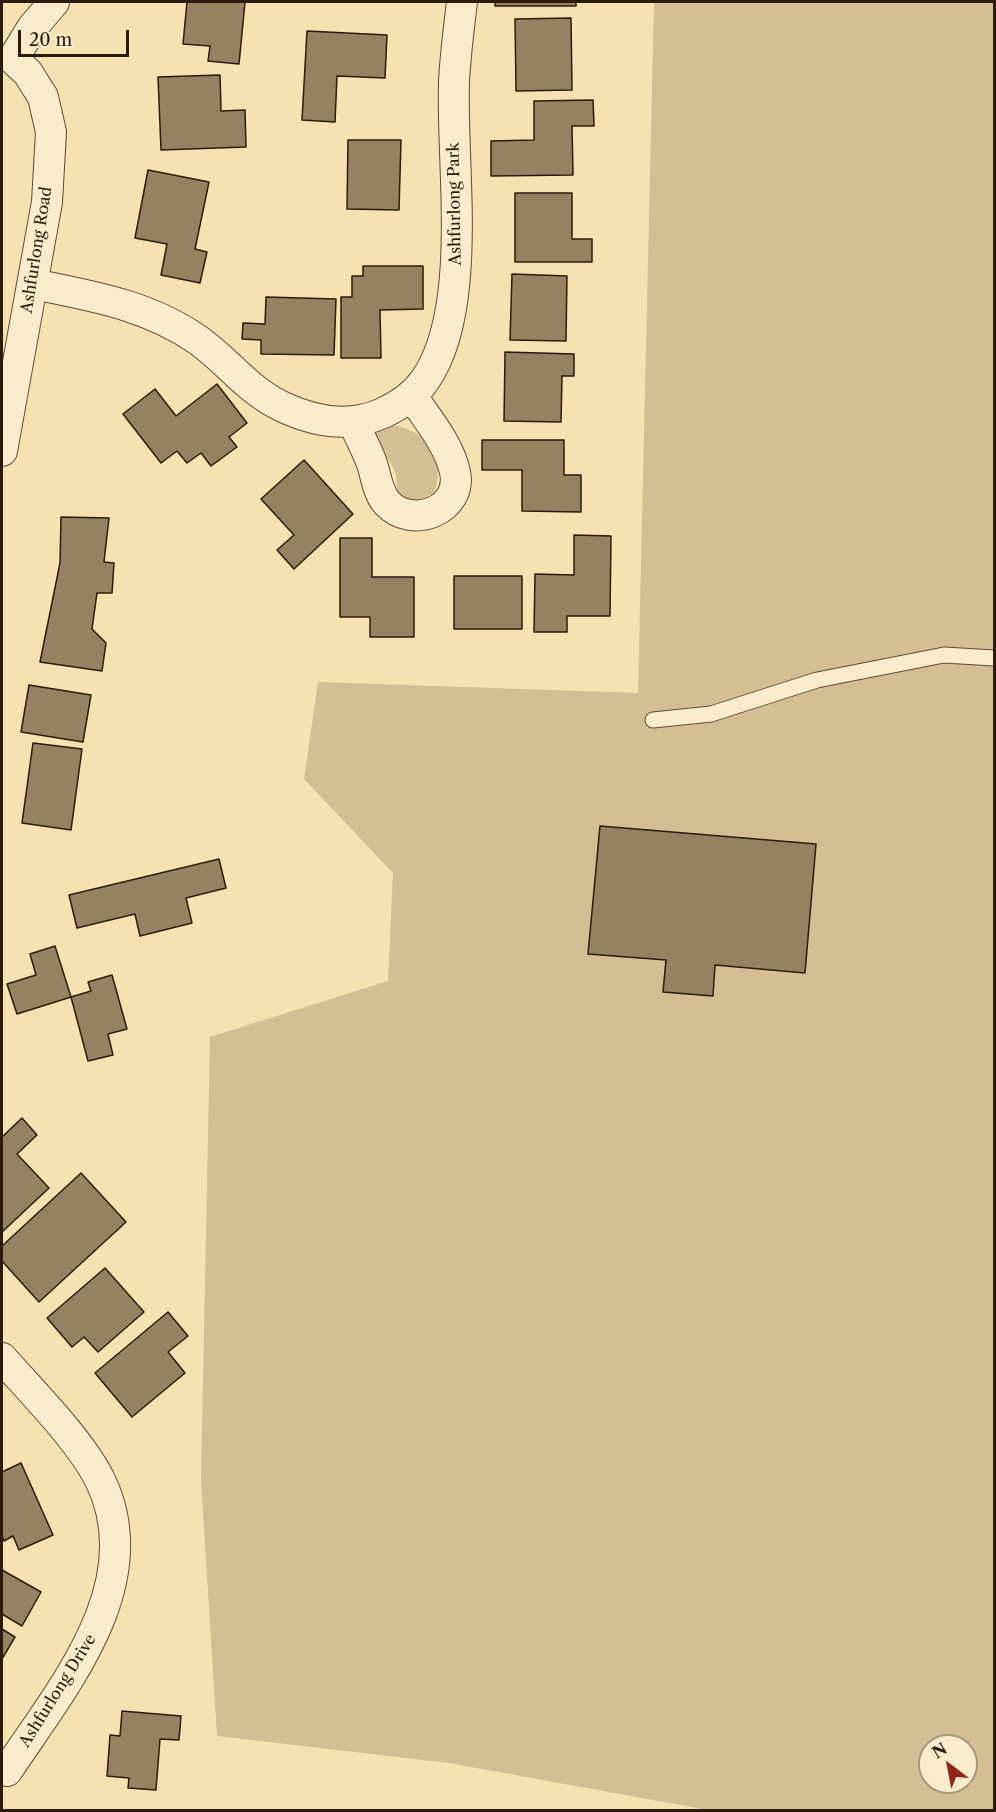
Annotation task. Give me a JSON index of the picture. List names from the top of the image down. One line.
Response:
{"streets":{"street":["Ashfurlong Park","Ashfurlong Road","Ashfurlong Drive"]},"crossings":[["Ashfurlong Park","Ashfurlong Road"]],"scale_bar":"20 m","north":"top left"}
